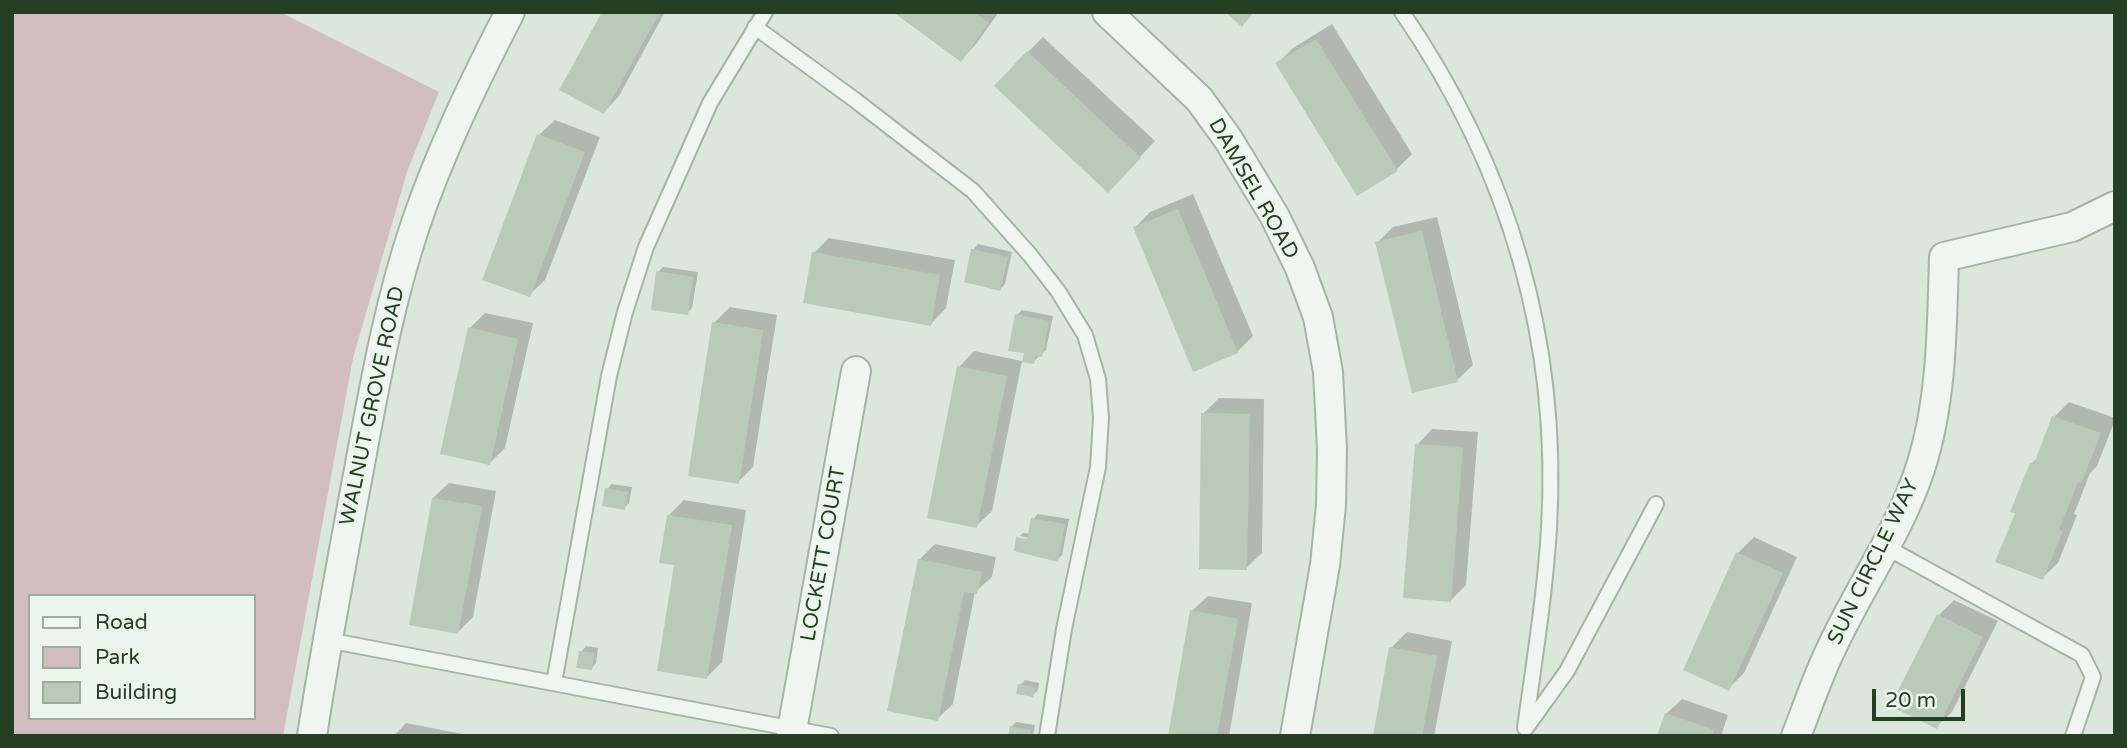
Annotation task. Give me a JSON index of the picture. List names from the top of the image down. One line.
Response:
{"streets":{"street":["DAMSEL ROAD","WALNUT GROVE ROAD","LOCKETT COURT","SUN CIRCLE WAY"]},"legend":["Road","Park","Building"],"scale_bar":"20 m"}
